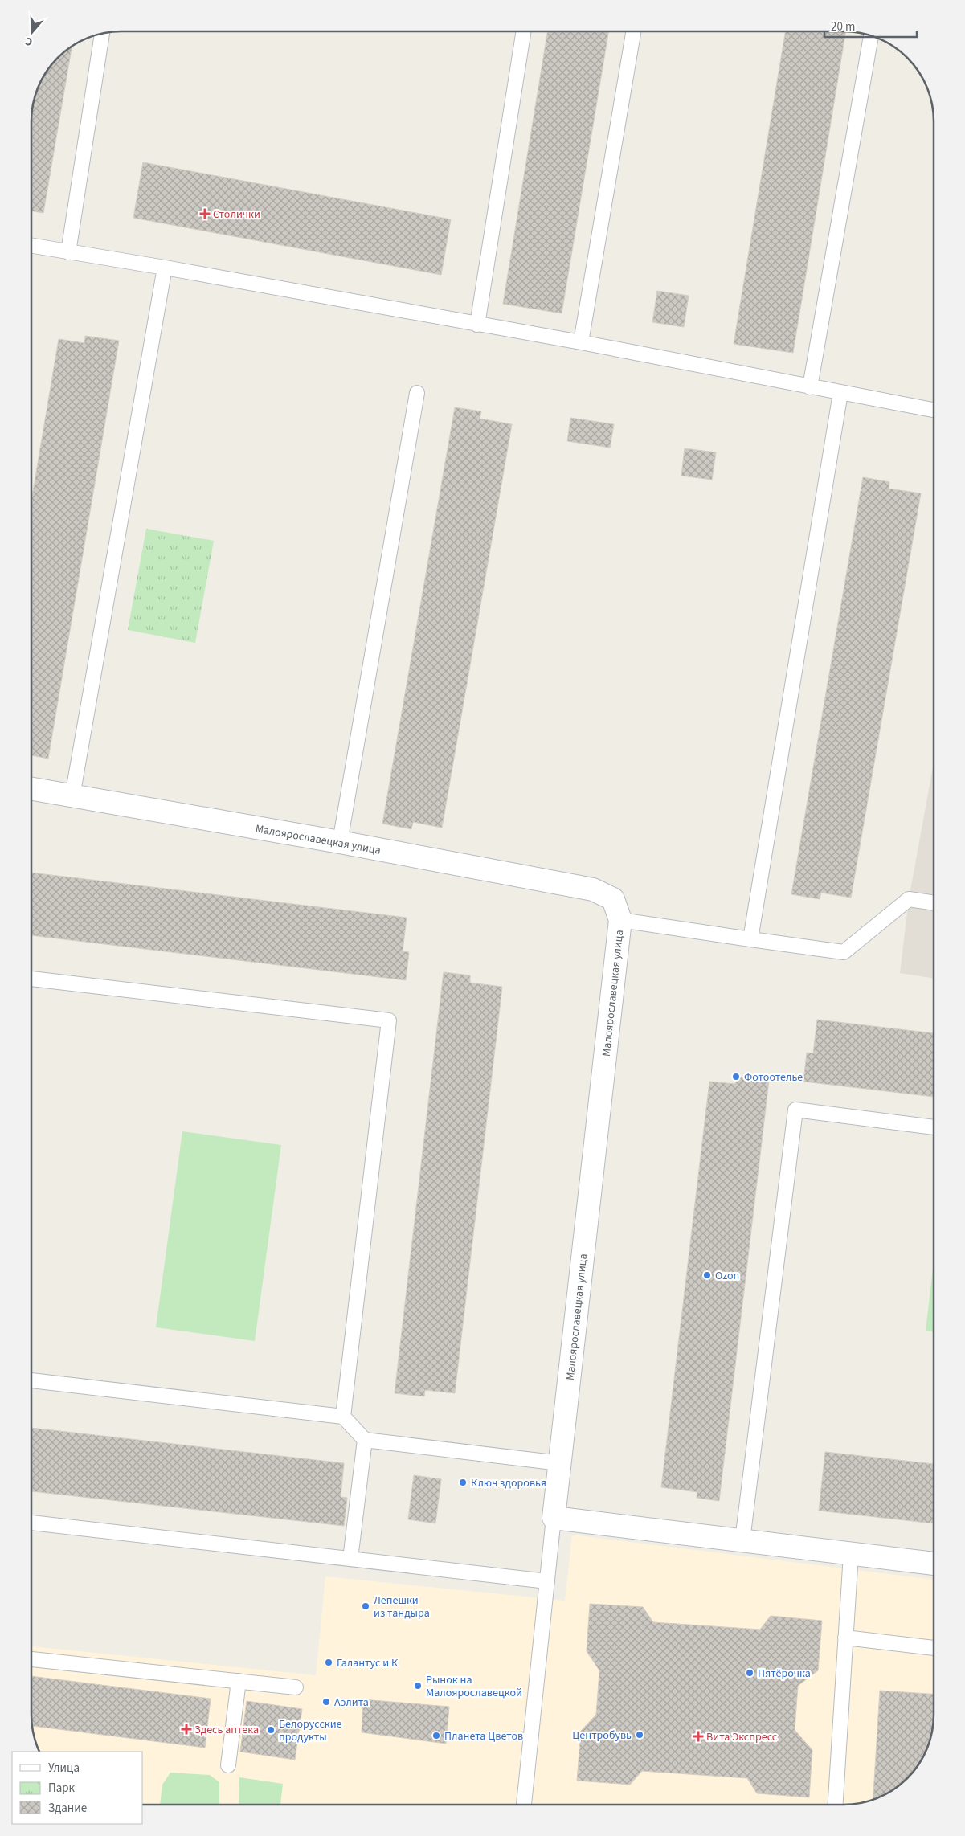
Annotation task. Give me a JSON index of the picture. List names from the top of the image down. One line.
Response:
{"streets":{"street":["Малоярославецкая улица"]},"places":{"health":["Столички","Здесь аптека","Вита Экспресс"],"other":["Фотоотелье","Ozon","Ключ здоровья","Лепешки из тандыра","Галантус и К","Пятёрочка","Рынок на Малоярославецкой","Аэлита","Белорусские продукты","Центробувь","Планета Цветов"]},"legend":["Улица","Парк","Здание"],"scale_bar":"20 m","north":"bottom"}
